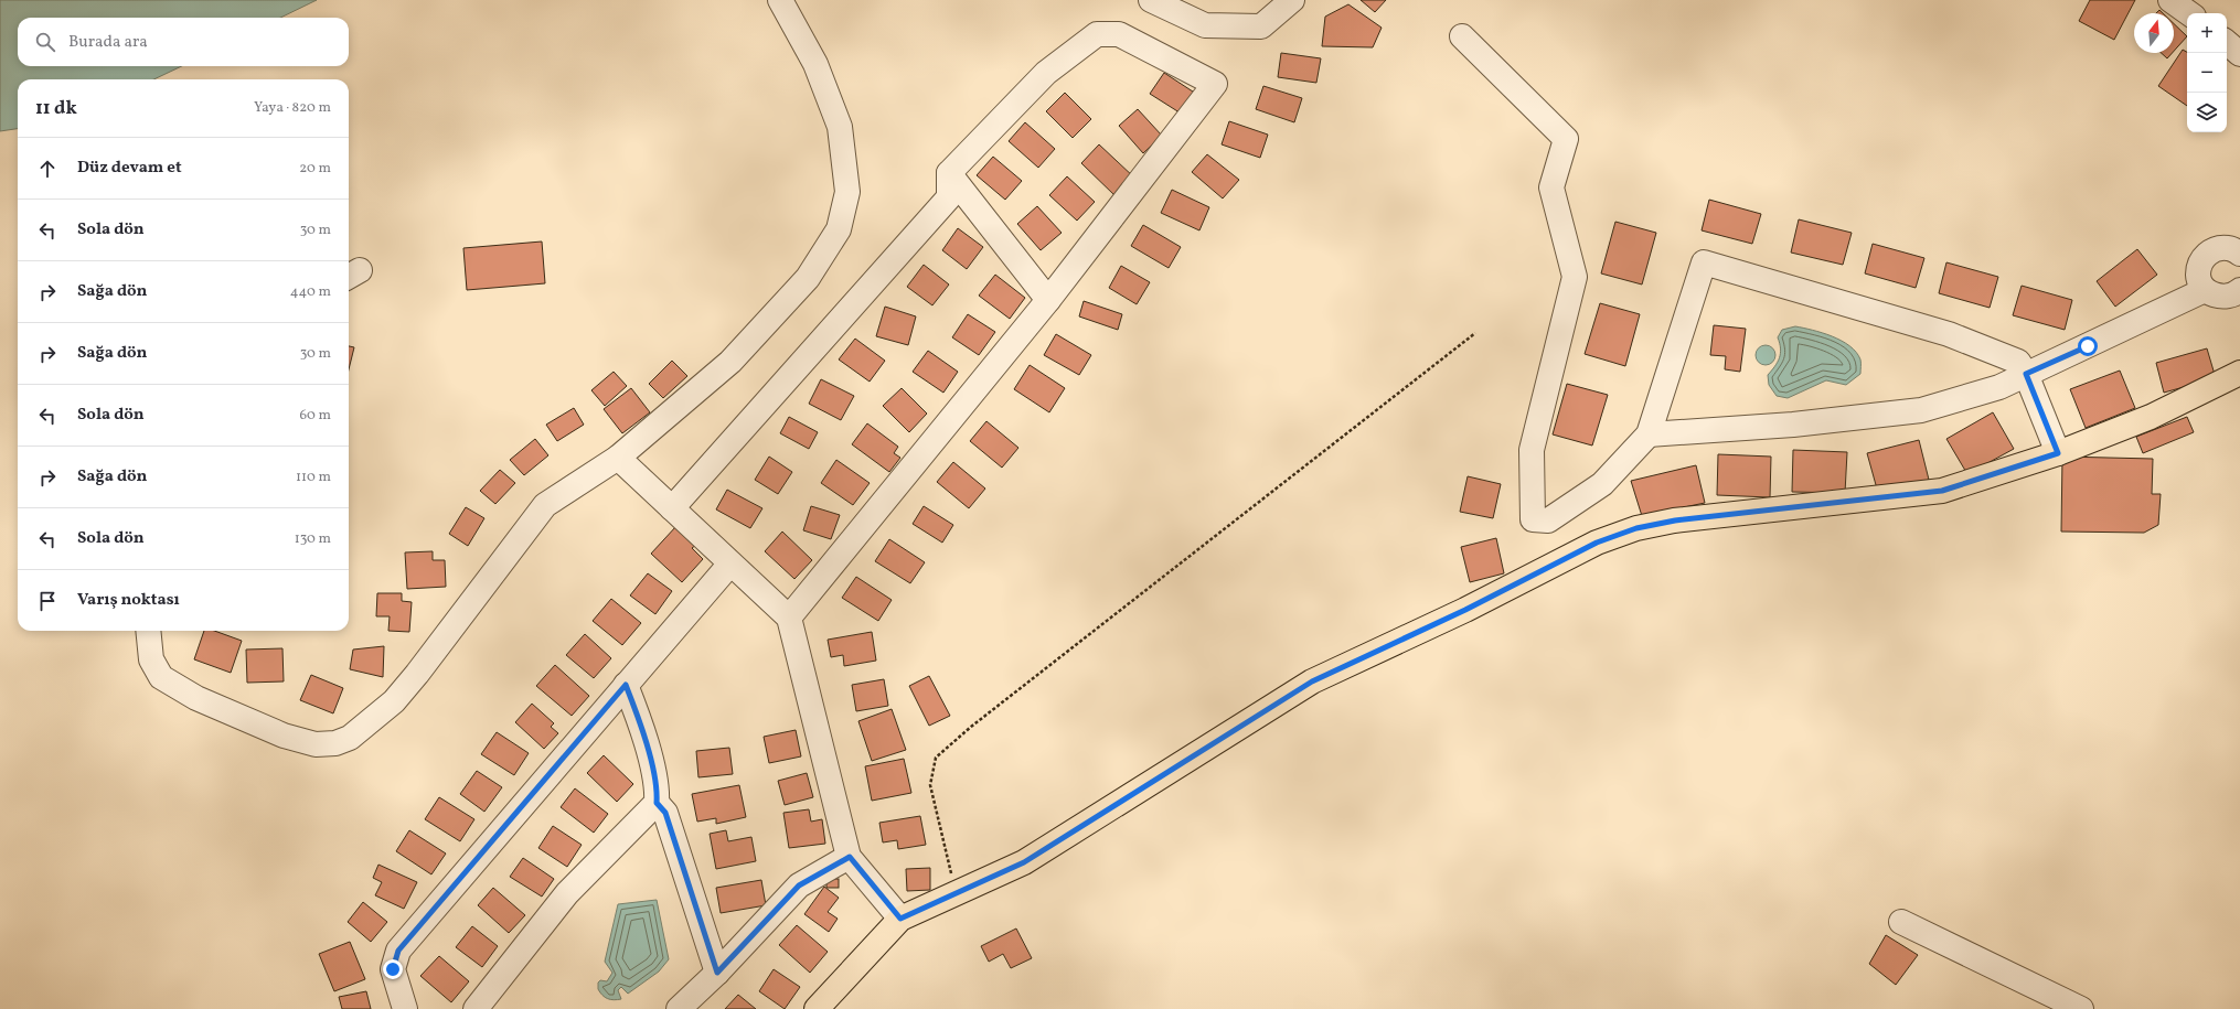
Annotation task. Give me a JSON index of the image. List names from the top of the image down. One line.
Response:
{"north":"top","page":{"map_buttons":["+","−"],"search":"Burada ara","heading":["11 dk","Yaya · 820 m"],"list":[["Düz devam et","20 m"],["Sola dön","30 m"],["Sağa dön","440 m"],["Sağa dön","30 m"],["Sola dön","60 m"],["Sağa dön","110 m"],["Sola dön","130 m"],"Varış noktası"]}}
